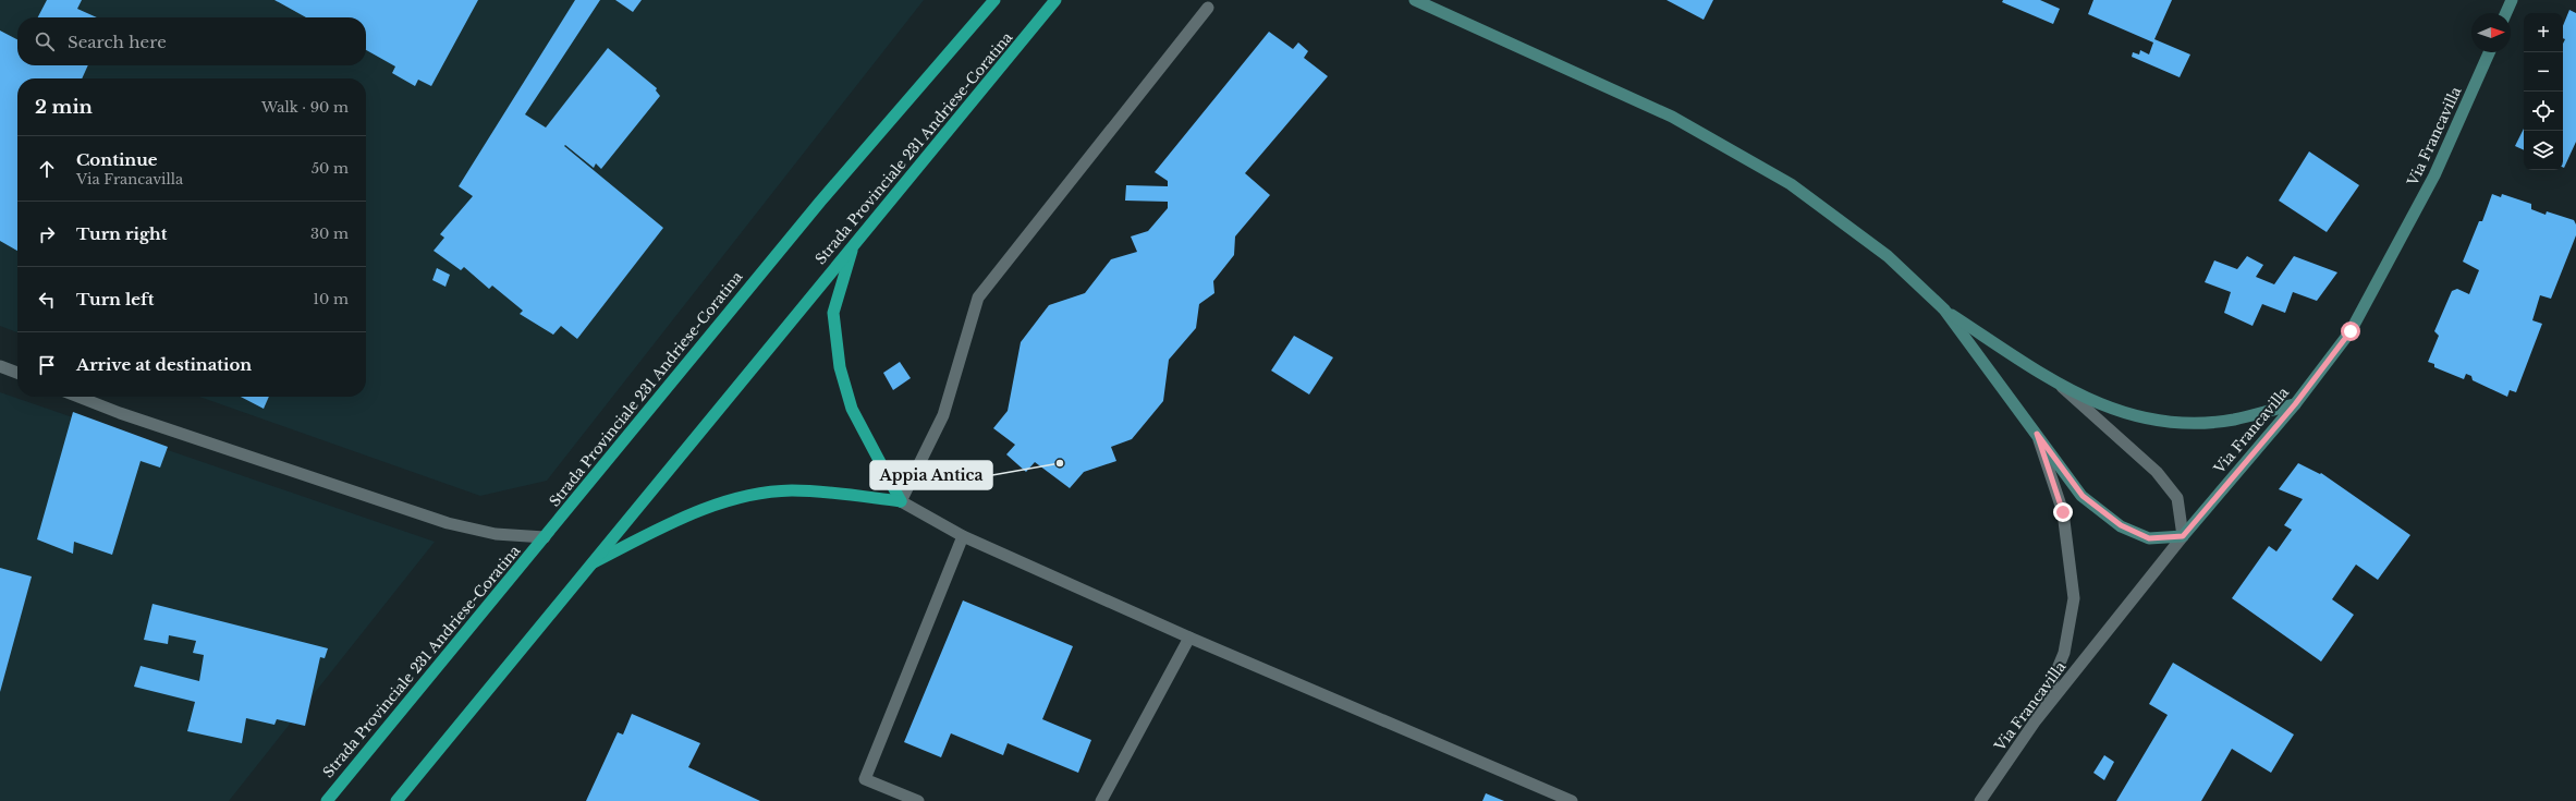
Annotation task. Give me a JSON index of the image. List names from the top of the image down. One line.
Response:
{"streets":{"highway":["Strada Provinciale 231 Andriese-Coratina"],"main road":["Via Francavilla"]},"places":["Appia Antica"],"north":"right","page":{"map_buttons":["+","−"],"search":"Search here","heading":["2 min","Walk · 90 m"],"list":[["Continue","Via Francavilla","50 m"],["Turn right","30 m"],["Turn left","10 m"],"Arrive at destination"]}}
